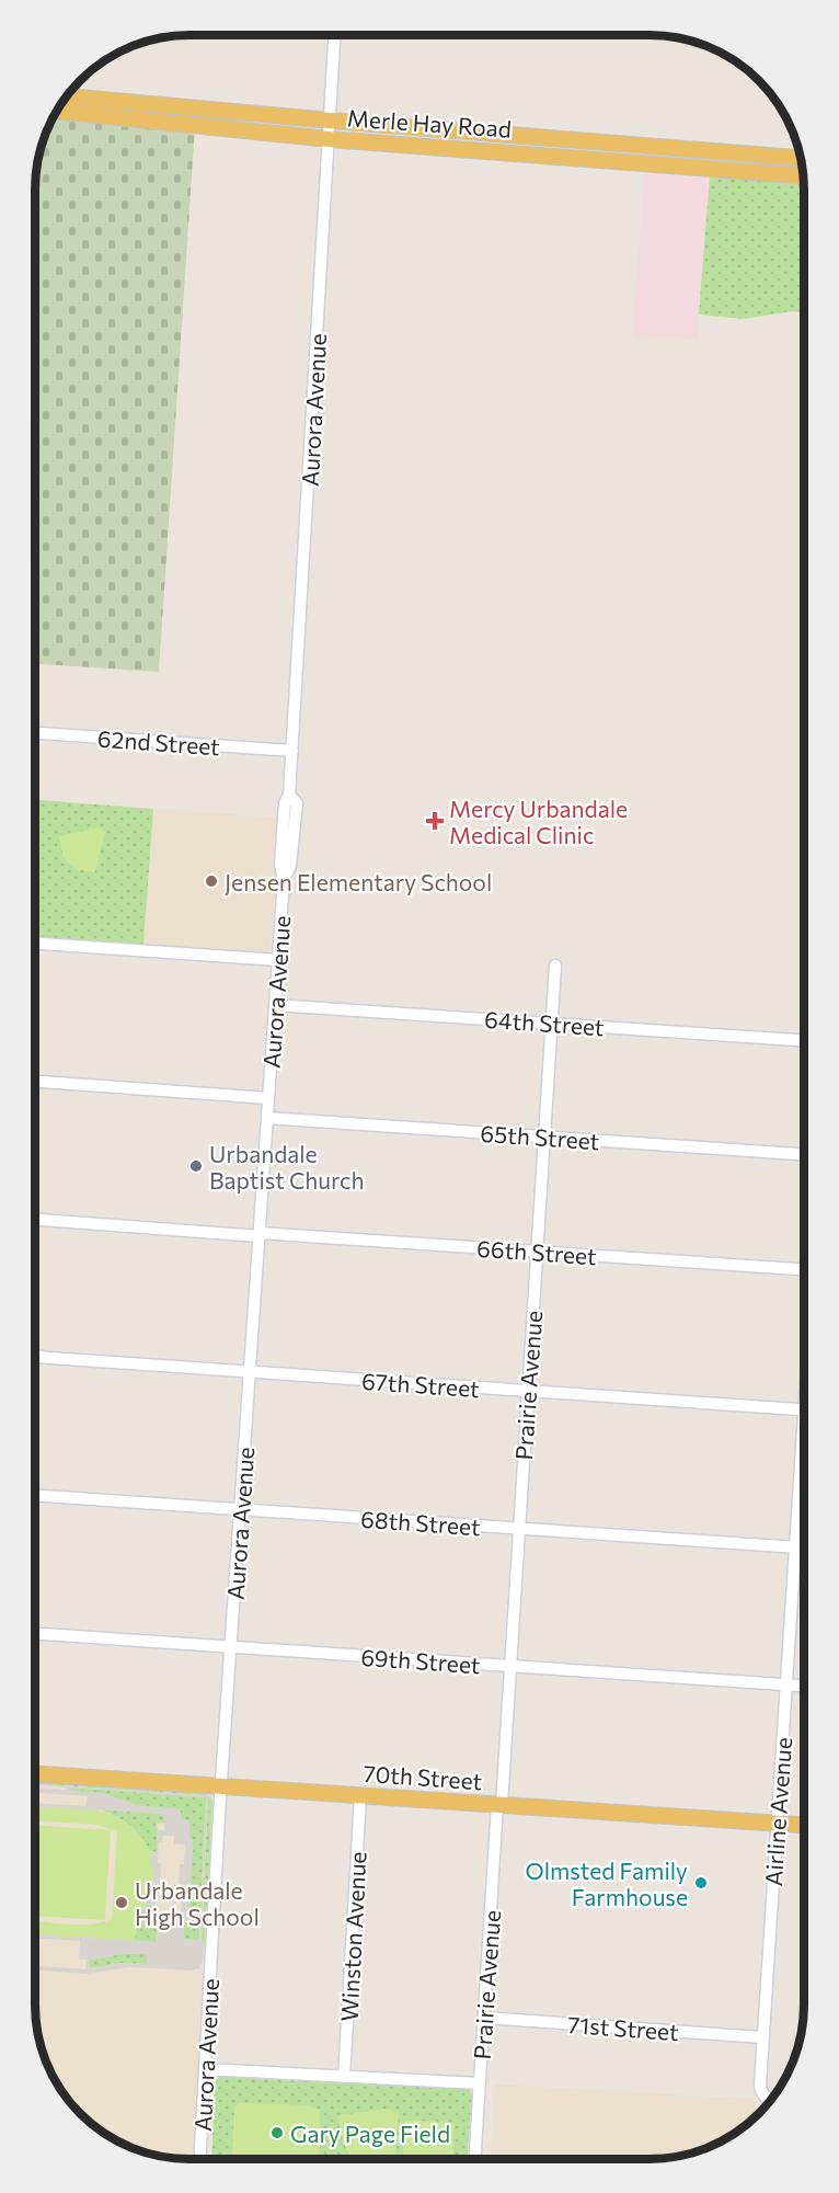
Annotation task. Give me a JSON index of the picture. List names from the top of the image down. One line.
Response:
{"streets":{"main road":["Merle Hay Road","70th Street"],"street":["Aurora Avenue","62nd Street","64th Street","65th Street","66th Street","67th Street","Prairie Avenue","68th Street","69th Street","Airline Avenue","Winston Avenue","71st Street"]},"crossings":[["Merle Hay Road","Aurora Avenue"],["Aurora Avenue","62nd Street"],["Aurora Avenue","64th Street"],["Aurora Avenue","65th Street"],["Aurora Avenue","66th Street"],["Aurora Avenue","67th Street"],["Aurora Avenue","68th Street"],["Aurora Avenue","69th Street"],["Aurora Avenue","70th Street"],["64th Street","Prairie Avenue"],["65th Street","Prairie Avenue"],["66th Street","Prairie Avenue"],["67th Street","Prairie Avenue"],["Prairie Avenue","68th Street"],["Prairie Avenue","69th Street"],["Prairie Avenue","70th Street"],["Prairie Avenue","71st Street"],["68th Street","Airline Avenue"],["69th Street","Airline Avenue"],["70th Street","Airline Avenue"],["70th Street","Winston Avenue"],["Airline Avenue","71st Street"]],"places":{"health":["Mercy Urbandale Medical Clinic"],"other":["Jensen Elementary School","Urbandale Baptist Church","Olmsted Family Farmhouse","Urbandale High School","Gary Page Field"]}}
